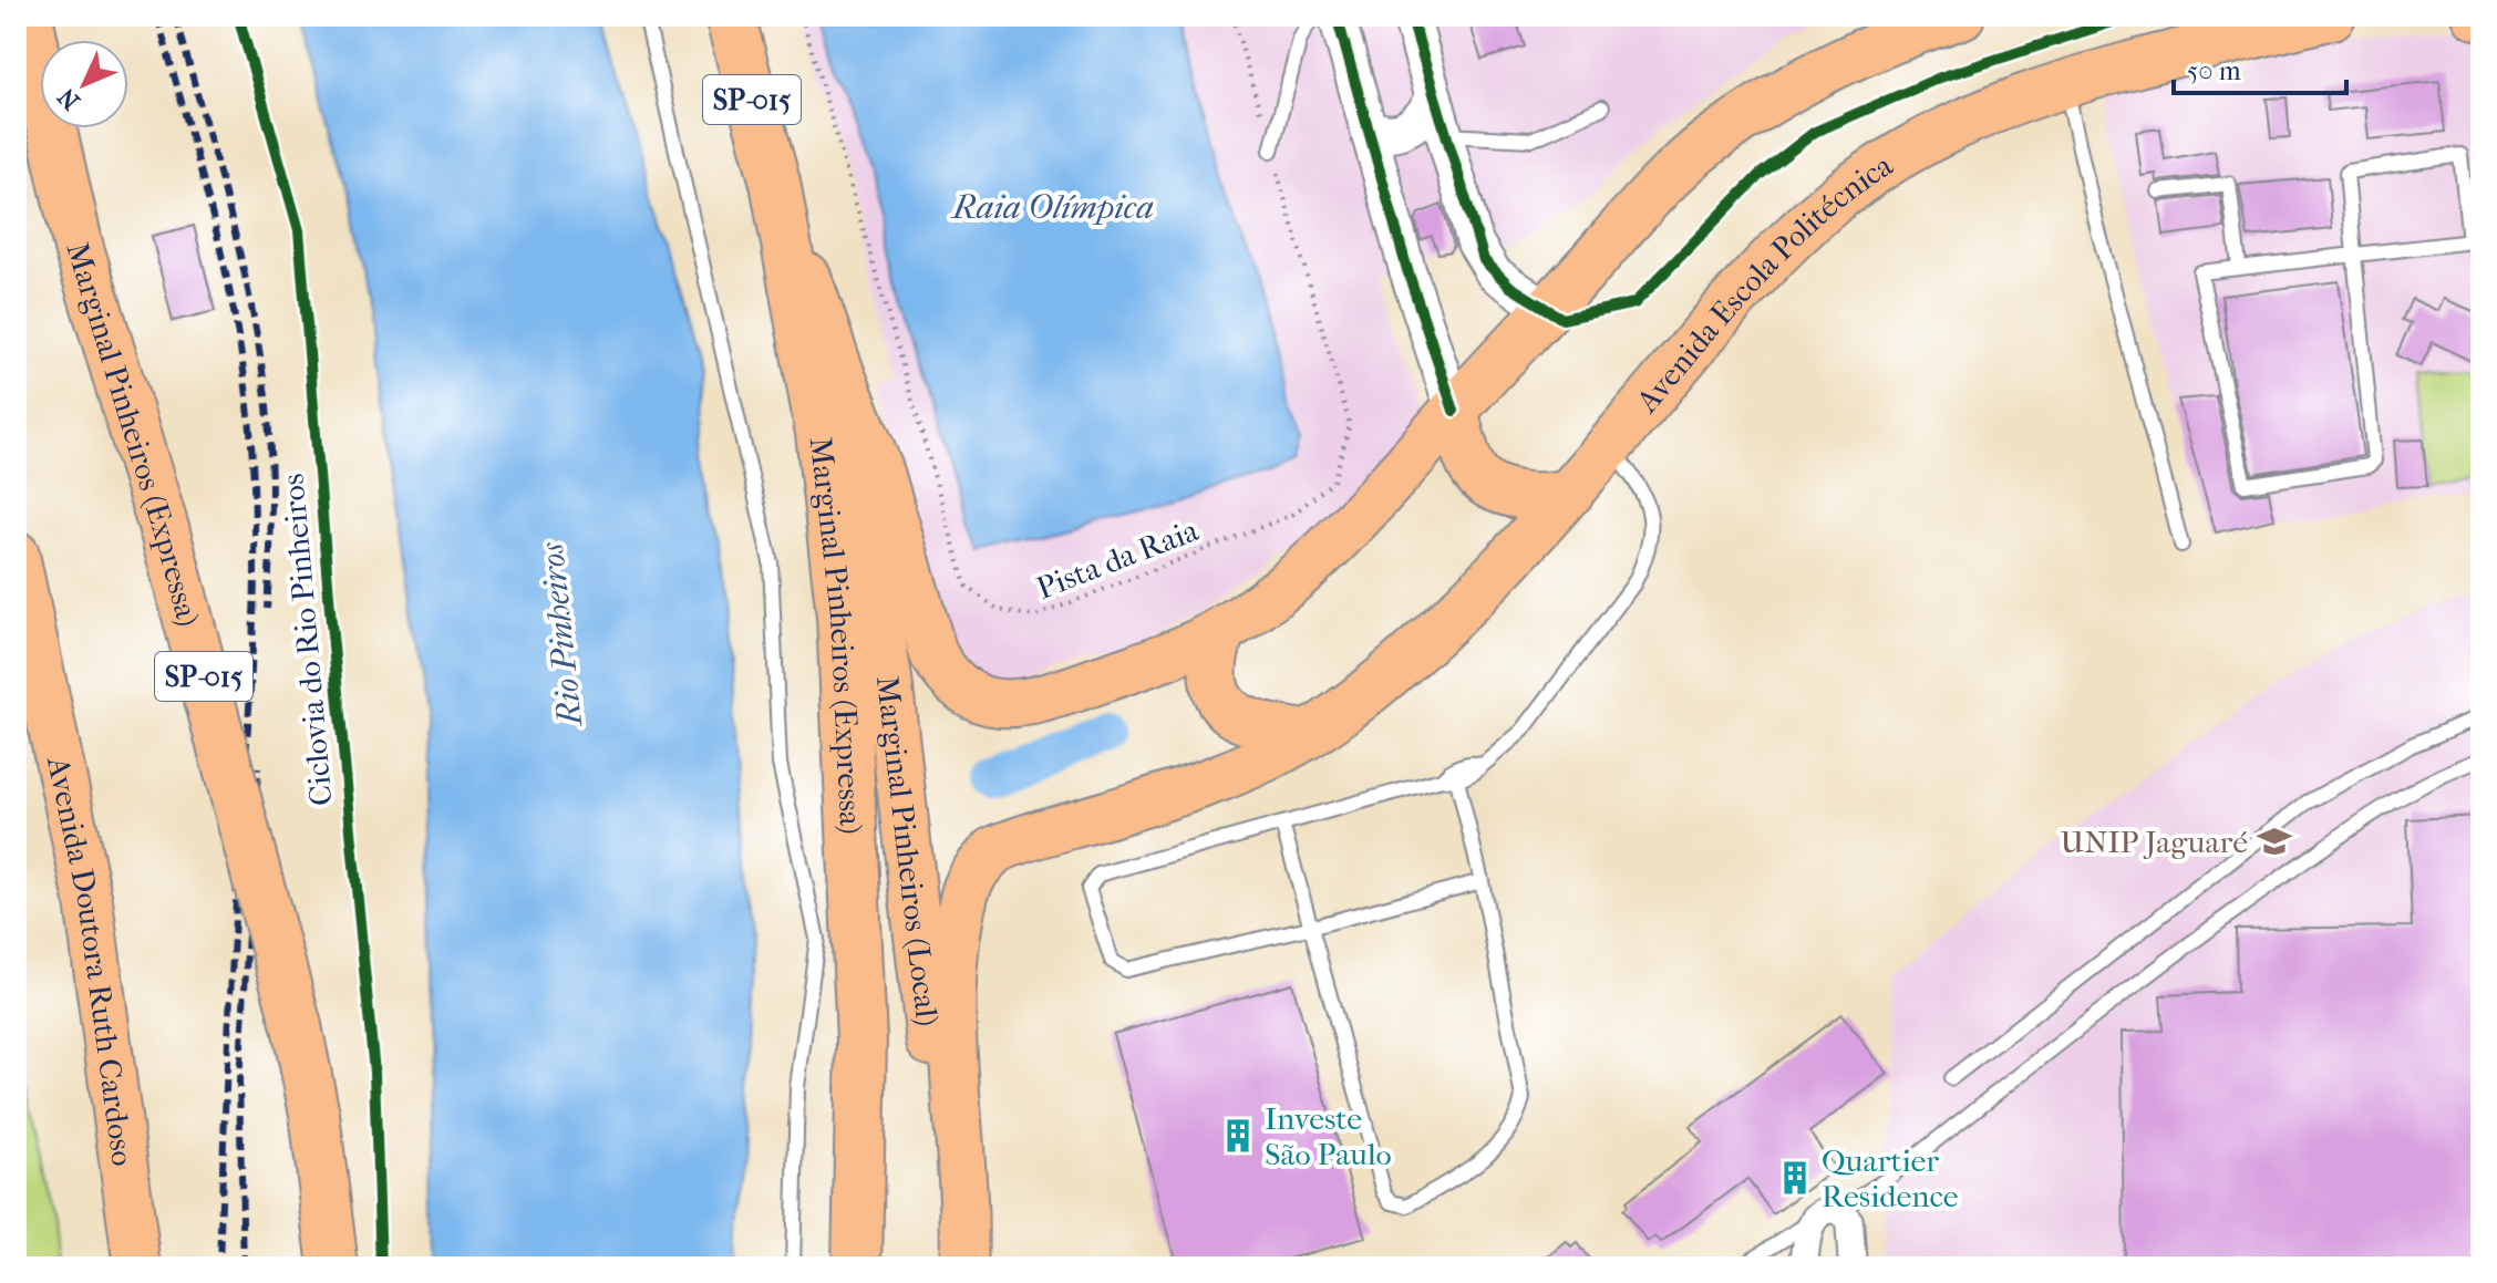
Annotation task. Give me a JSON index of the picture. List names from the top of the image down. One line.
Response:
{"streets":{"highway":["SP-015","Avenida Escola Politécnica","Marginal Pinheiros (Expressa)","Marginal Pinheiros (Local)","Avenida Doutora Ruth Cardoso"],"path":["Pista da Raia"],"cycle path":["Ciclovia do Rio Pinheiros"]},"crossings":[["Marginal Pinheiros (Expressa)","Marginal Pinheiros (Local)"]],"water":["Raia Olímpica","Rio Pinheiros"],"places":{"school or university":["UNIP Jaguaré"],"building":["Investe São Paulo","Quartier Residence"]},"scale_bar":"50 m","north":"bottom left"}
